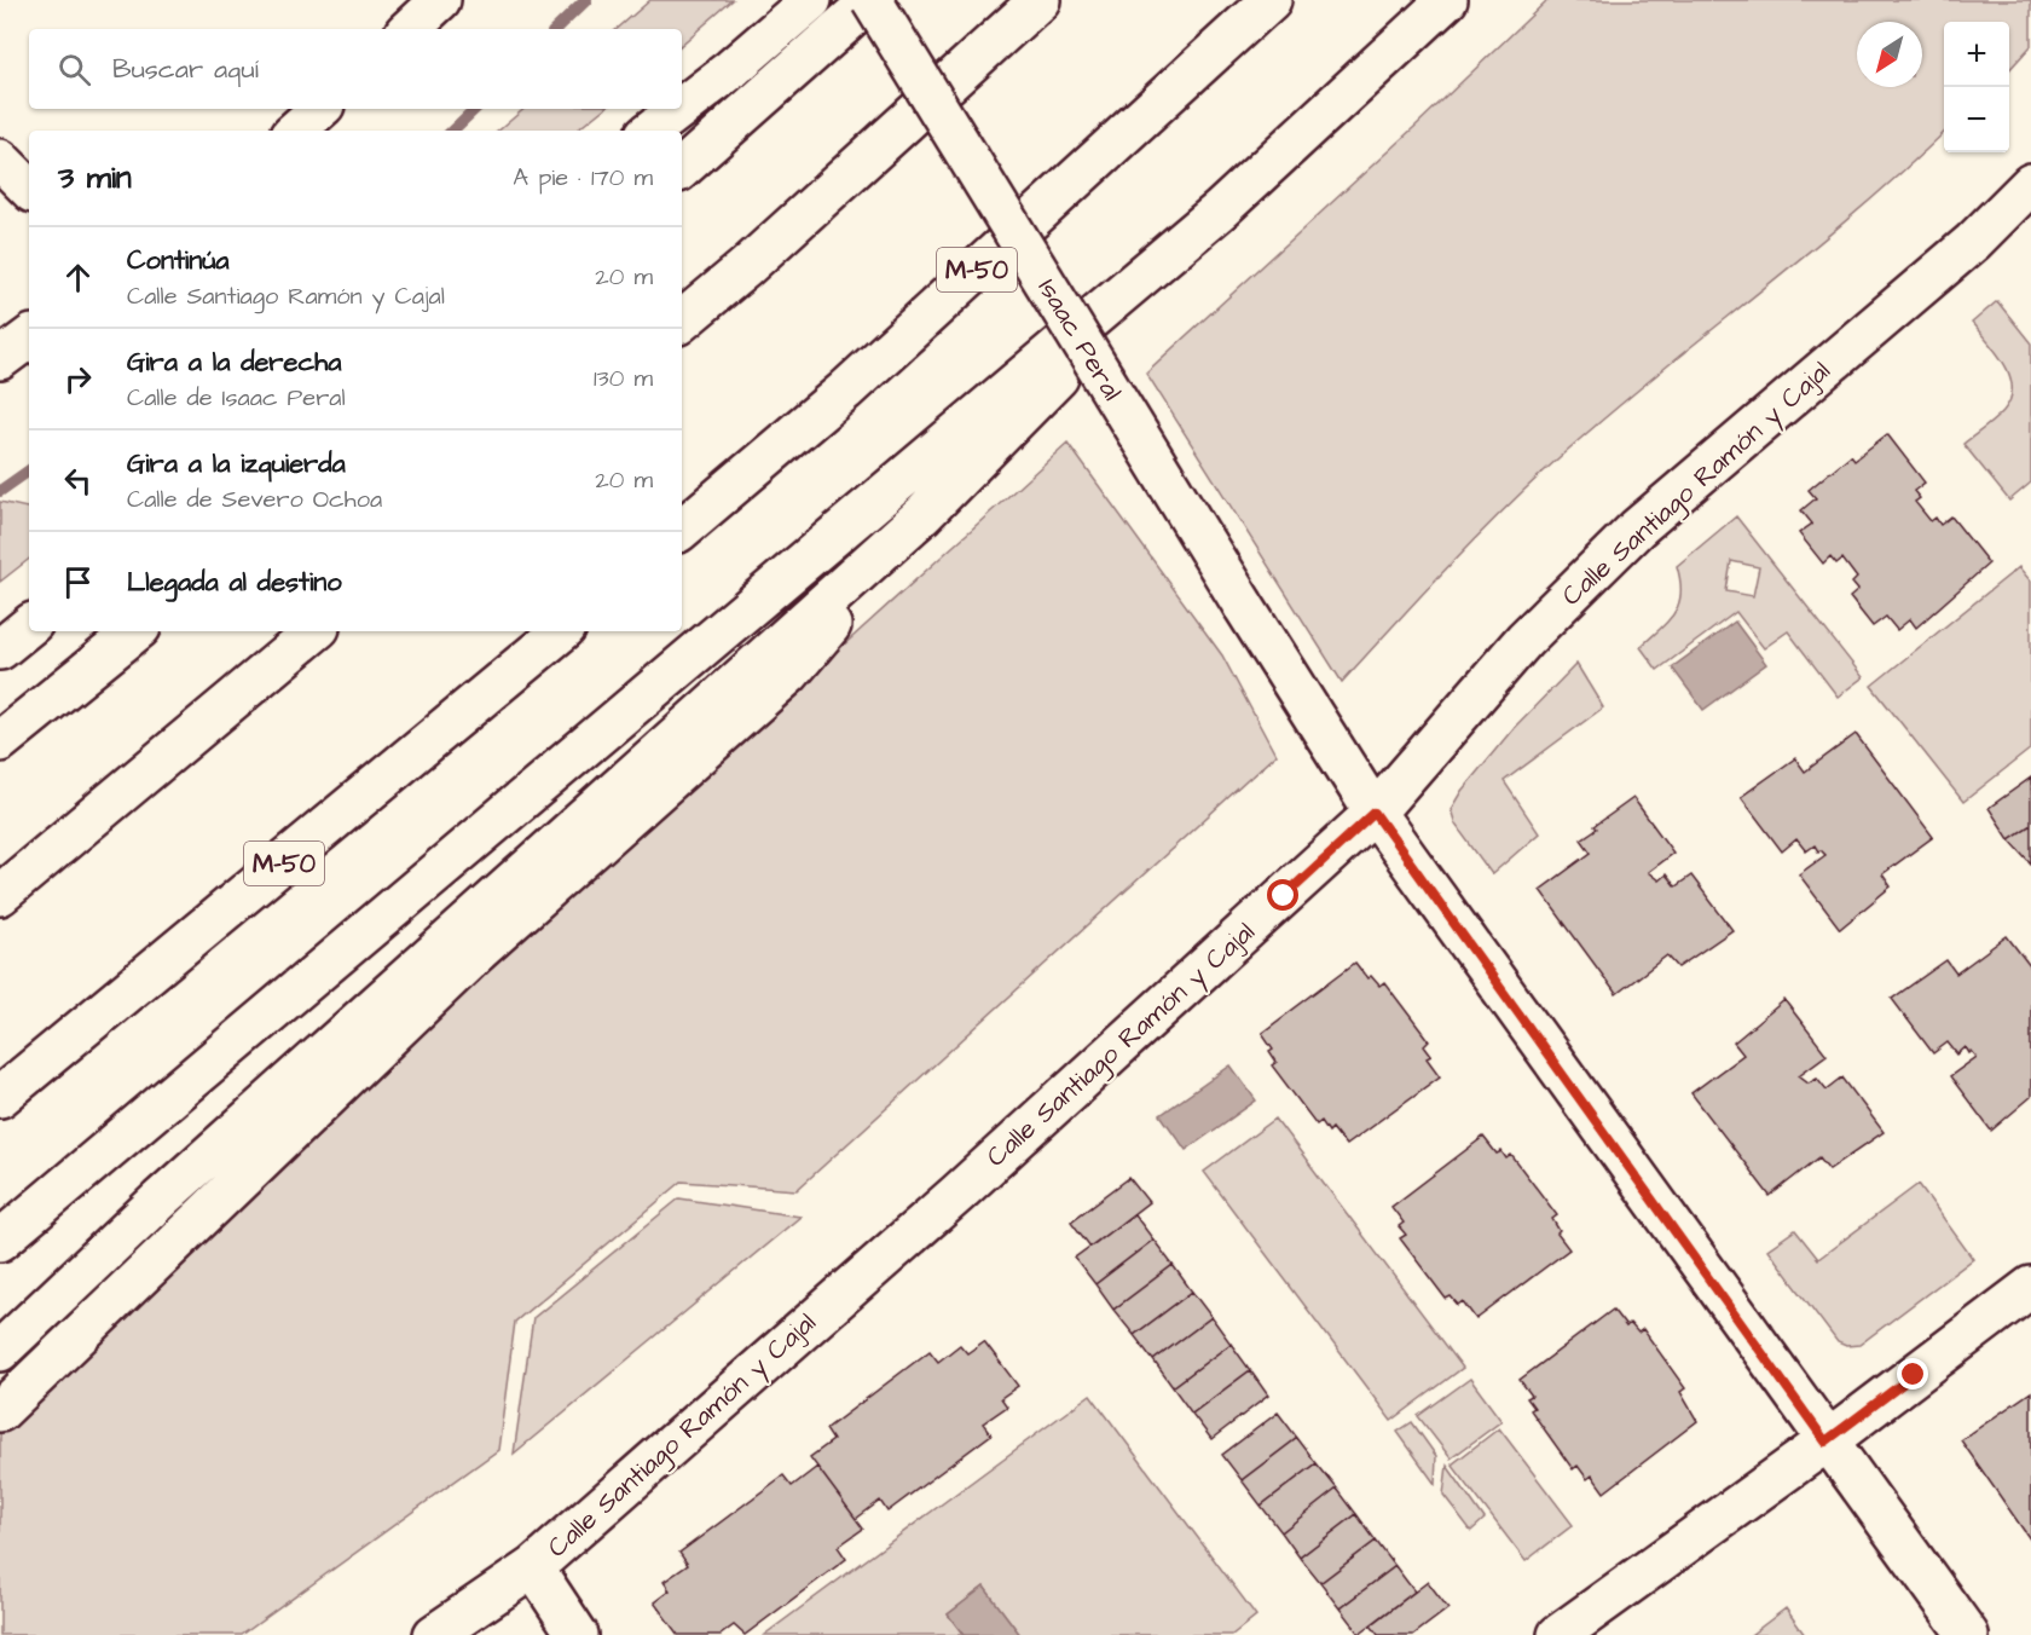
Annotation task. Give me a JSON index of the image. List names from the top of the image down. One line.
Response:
{"streets":{"main road":["M-50","Isaac Peral","Calle Santiago Ramón y Cajal"]},"crossings":[["Isaac Peral","Calle Santiago Ramón y Cajal"]],"north":"bottom left","page":{"map_buttons":["+","−"],"search":"Buscar aquí","heading":["3 min","A pie · 170 m"],"list":[["Continúa","Calle Santiago Ramón y Cajal","20 m"],["Gira a la derecha","Calle de Isaac Peral","130 m"],["Gira a la izquierda","Calle de Severo Ochoa","20 m"],"Llegada al destino"]}}
